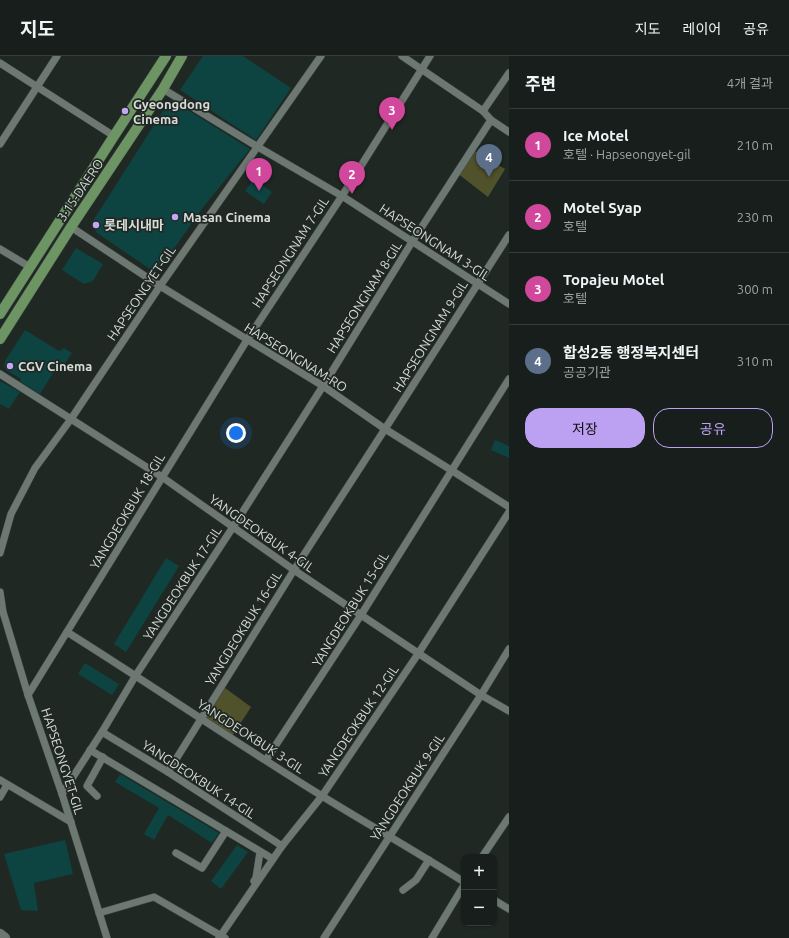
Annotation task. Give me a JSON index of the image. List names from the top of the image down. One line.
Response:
{"streets":{"main road":["3·15-DAERO"],"street":["HAPSEONGNAM 3-GIL","HAPSEONGNAM 7-GIL","HAPSEONGYET-GIL","HAPSEONGNAM 8-GIL","HAPSEONGNAM 9-GIL","HAPSEONGNAM-RO","YANGDEOKBUK 18-GIL","YANGDEOKBUK 4-GIL","YANGDEOKBUK 17-GIL","YANGDEOKBUK 15-GIL","YANGDEOKBUK 16-GIL","YANGDEOKBUK 12-GIL","YANGDEOKBUK 3-GIL","YANGDEOKBUK 14-GIL","YANGDEOKBUK 9-GIL"]},"crossings":[["3·15-DAERO","HAPSEONGNAM 3-GIL"],["3·15-DAERO","HAPSEONGNAM-RO"],["HAPSEONGNAM 3-GIL","HAPSEONGNAM 7-GIL"],["HAPSEONGNAM 3-GIL","HAPSEONGYET-GIL"],["HAPSEONGNAM 3-GIL","HAPSEONGNAM 8-GIL"],["HAPSEONGNAM 3-GIL","HAPSEONGNAM 9-GIL"],["HAPSEONGNAM 7-GIL","HAPSEONGNAM-RO"],["HAPSEONGNAM 7-GIL","YANGDEOKBUK 18-GIL"],["HAPSEONGYET-GIL","HAPSEONGNAM-RO"],["HAPSEONGYET-GIL","YANGDEOKBUK 18-GIL"],["HAPSEONGYET-GIL","YANGDEOKBUK 4-GIL"],["HAPSEONGYET-GIL","YANGDEOKBUK 17-GIL"],["HAPSEONGNAM 8-GIL","HAPSEONGNAM-RO"],["HAPSEONGNAM 8-GIL","YANGDEOKBUK 17-GIL"],["HAPSEONGNAM 9-GIL","HAPSEONGNAM-RO"],["HAPSEONGNAM 9-GIL","YANGDEOKBUK 16-GIL"],["HAPSEONGNAM-RO","YANGDEOKBUK 18-GIL"],["HAPSEONGNAM-RO","YANGDEOKBUK 17-GIL"],["HAPSEONGNAM-RO","YANGDEOKBUK 15-GIL"],["HAPSEONGNAM-RO","YANGDEOKBUK 16-GIL"],["YANGDEOKBUK 18-GIL","YANGDEOKBUK 4-GIL"],["YANGDEOKBUK 18-GIL","YANGDEOKBUK 3-GIL"],["YANGDEOKBUK 4-GIL","YANGDEOKBUK 17-GIL"],["YANGDEOKBUK 4-GIL","YANGDEOKBUK 15-GIL"],["YANGDEOKBUK 4-GIL","YANGDEOKBUK 16-GIL"],["YANGDEOKBUK 4-GIL","YANGDEOKBUK 12-GIL"],["YANGDEOKBUK 4-GIL","YANGDEOKBUK 9-GIL"],["YANGDEOKBUK 17-GIL","YANGDEOKBUK 3-GIL"],["YANGDEOKBUK 17-GIL","YANGDEOKBUK 14-GIL"],["YANGDEOKBUK 15-GIL","YANGDEOKBUK 3-GIL"],["YANGDEOKBUK 16-GIL","YANGDEOKBUK 3-GIL"],["YANGDEOKBUK 16-GIL","YANGDEOKBUK 14-GIL"],["YANGDEOKBUK 12-GIL","YANGDEOKBUK 3-GIL"],["YANGDEOKBUK 12-GIL","YANGDEOKBUK 14-GIL"],["YANGDEOKBUK 3-GIL","YANGDEOKBUK 9-GIL"]],"places":["Gyeongdong Cinema","Masan Cinema","롯데시내마","CGV Cinema"],"page":{"header":"지도","nav":["지도","레이어","공유"],"heading":["주변","4개 결과"],"pins":["3","4","1","2"],"list":[{"mark":"1","name":"Ice Motel","note":"호텔 · Hapseongyet-gil","value":"210 m"},{"mark":"2","name":"Motel Syap","note":"호텔","value":"230 m"},{"mark":"3","name":"Topajeu Motel","note":"호텔","value":"300 m"},{"mark":"4","name":"합성2동 행정복지센터","note":"공공기관","value":"310 m"}],"buttons":["저장","공유"],"map_buttons":["+","−"]}}
